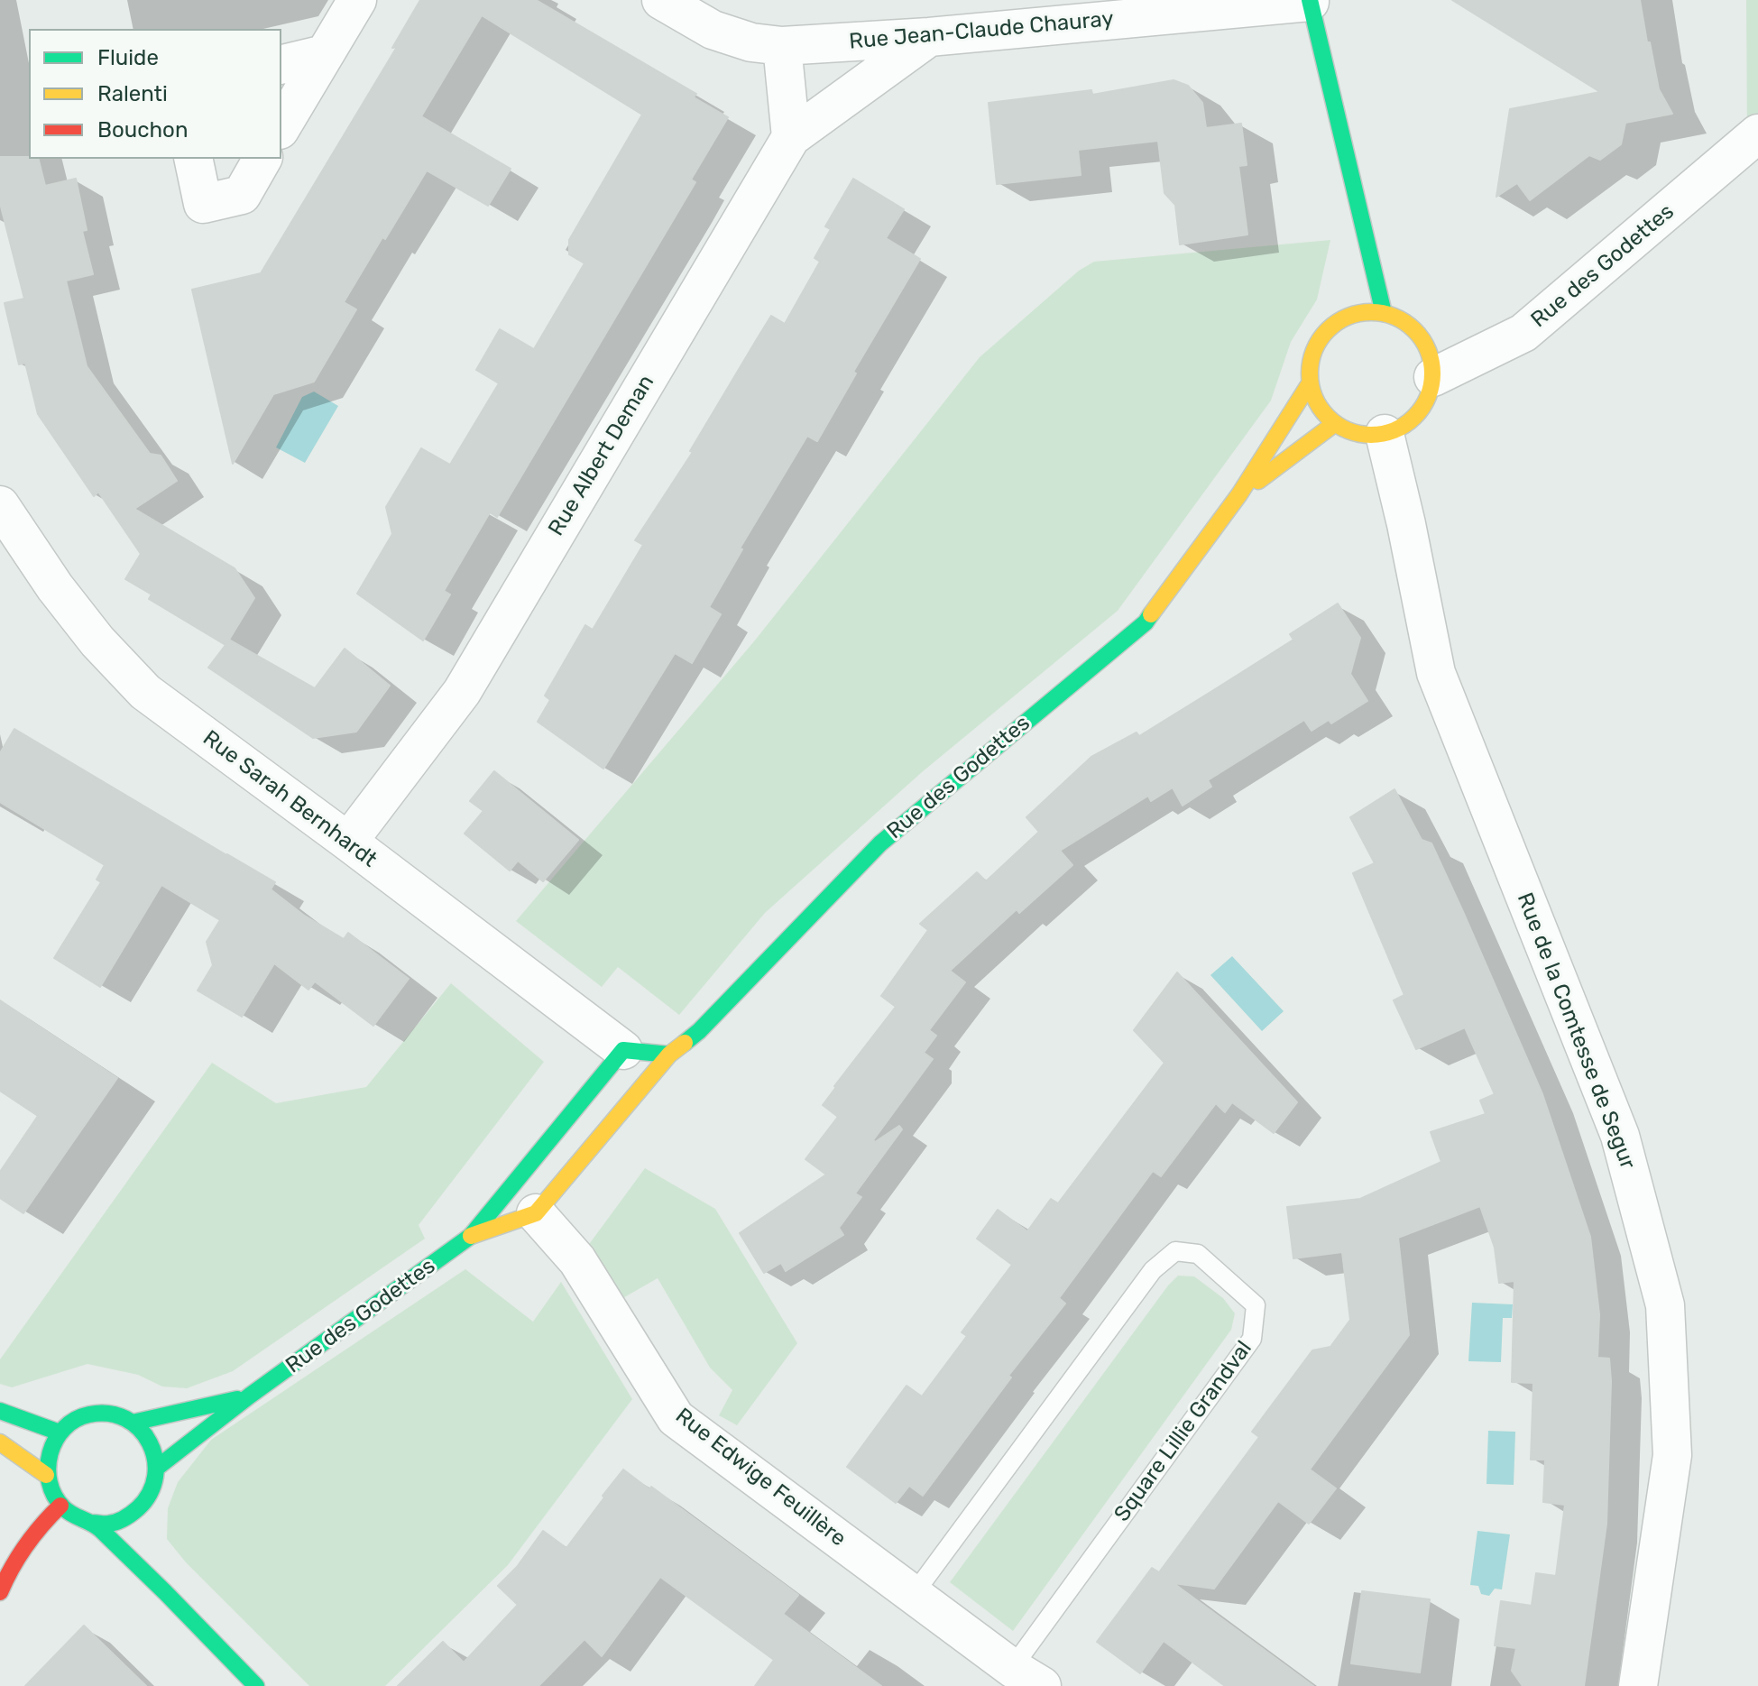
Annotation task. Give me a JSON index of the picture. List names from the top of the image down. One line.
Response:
{"streets":{"street":["Rue Jean-Claude Chauray","Rue des Godettes","Rue Albert Deman","Rue Sarah Bernhardt","Rue de la Comtesse de Segur","Rue Edwige Feuillère"],"lane":["Square Lillie Grandval"]},"crossings":[["Rue des Godettes","Rue de la Comtesse de Segur"],["Rue des Godettes","Rue Edwige Feuillère"],["Rue Albert Deman","Rue Sarah Bernhardt"],["Square Lillie Grandval","Rue Edwige Feuillère"]],"legend":["Fluide","Ralenti","Bouchon"]}
